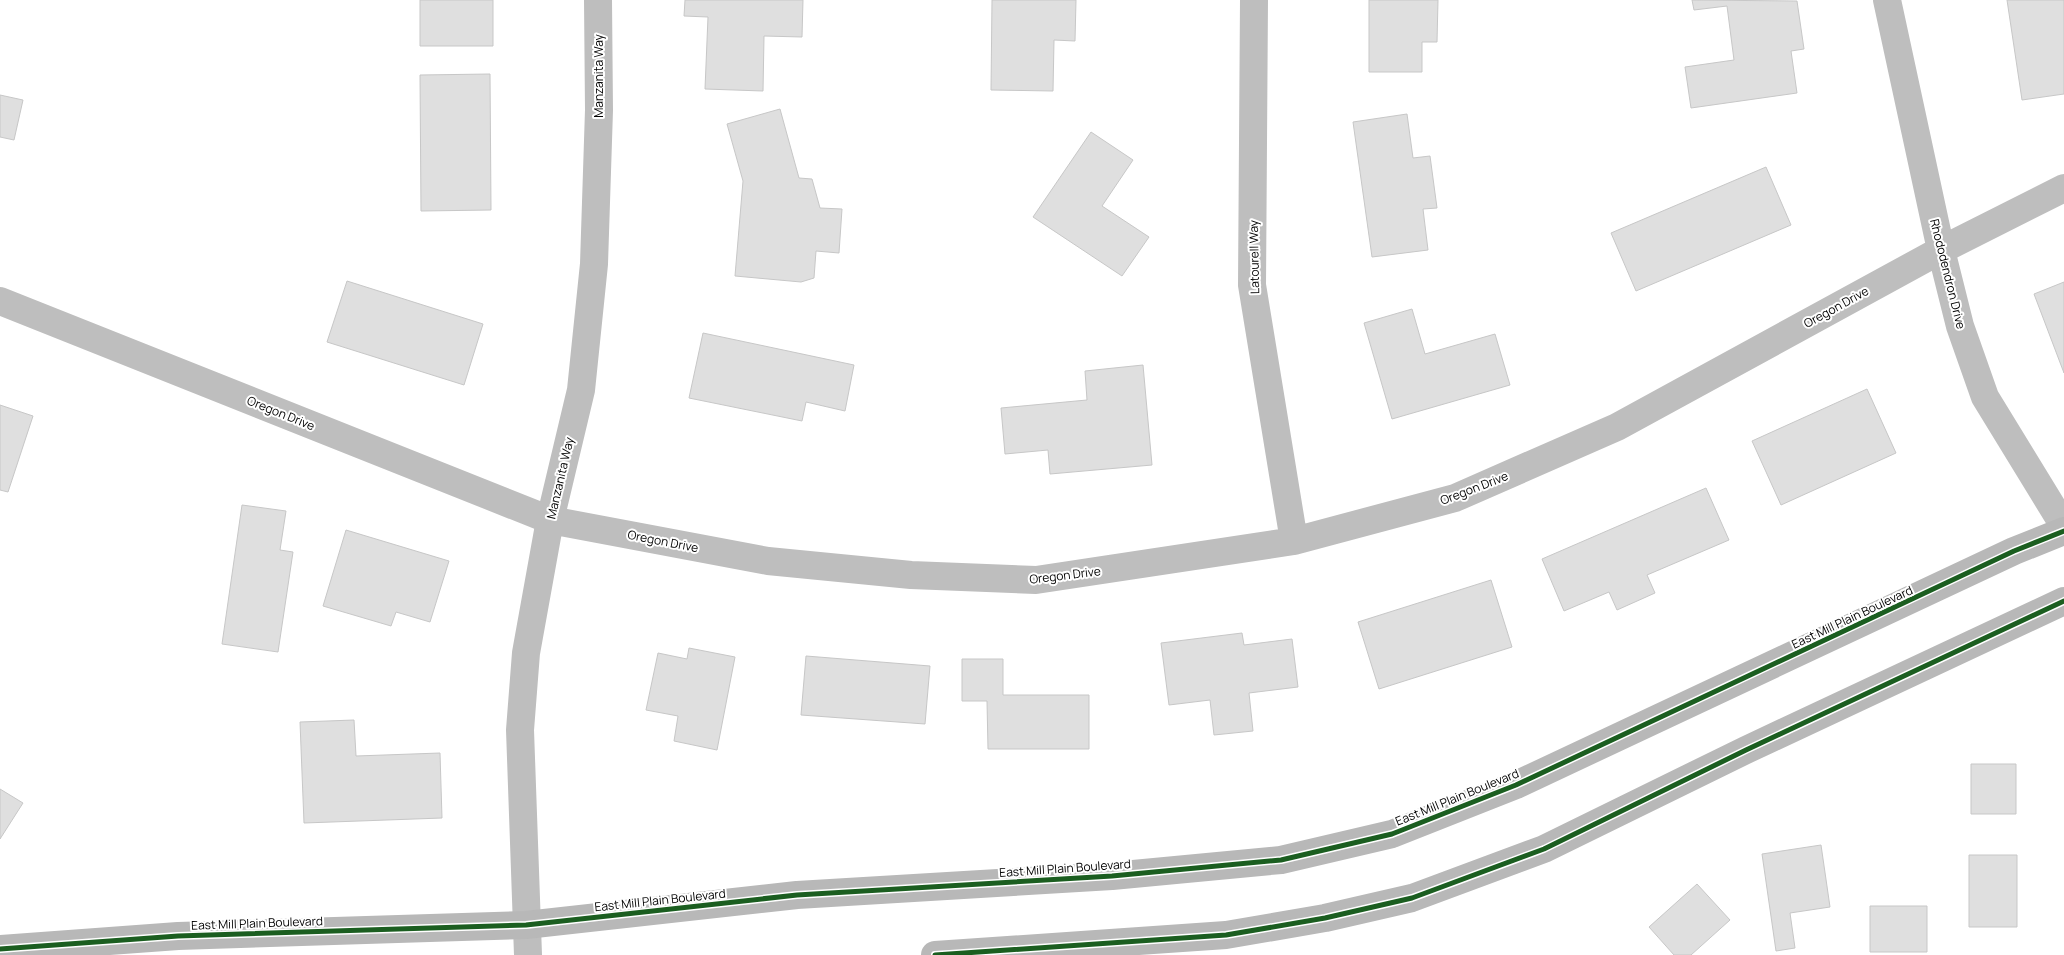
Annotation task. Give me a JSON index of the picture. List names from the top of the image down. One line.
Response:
{"streets":{"main road":["East Mill Plain Boulevard"],"street":["Manzanita Way","Latourell Way","Rhododendron Drive","Oregon Drive"]},"crossings":[["Manzanita Way","Oregon Drive"],["Manzanita Way","East Mill Plain Boulevard"],["Latourell Way","Oregon Drive"],["Rhododendron Drive","Oregon Drive"]]}
